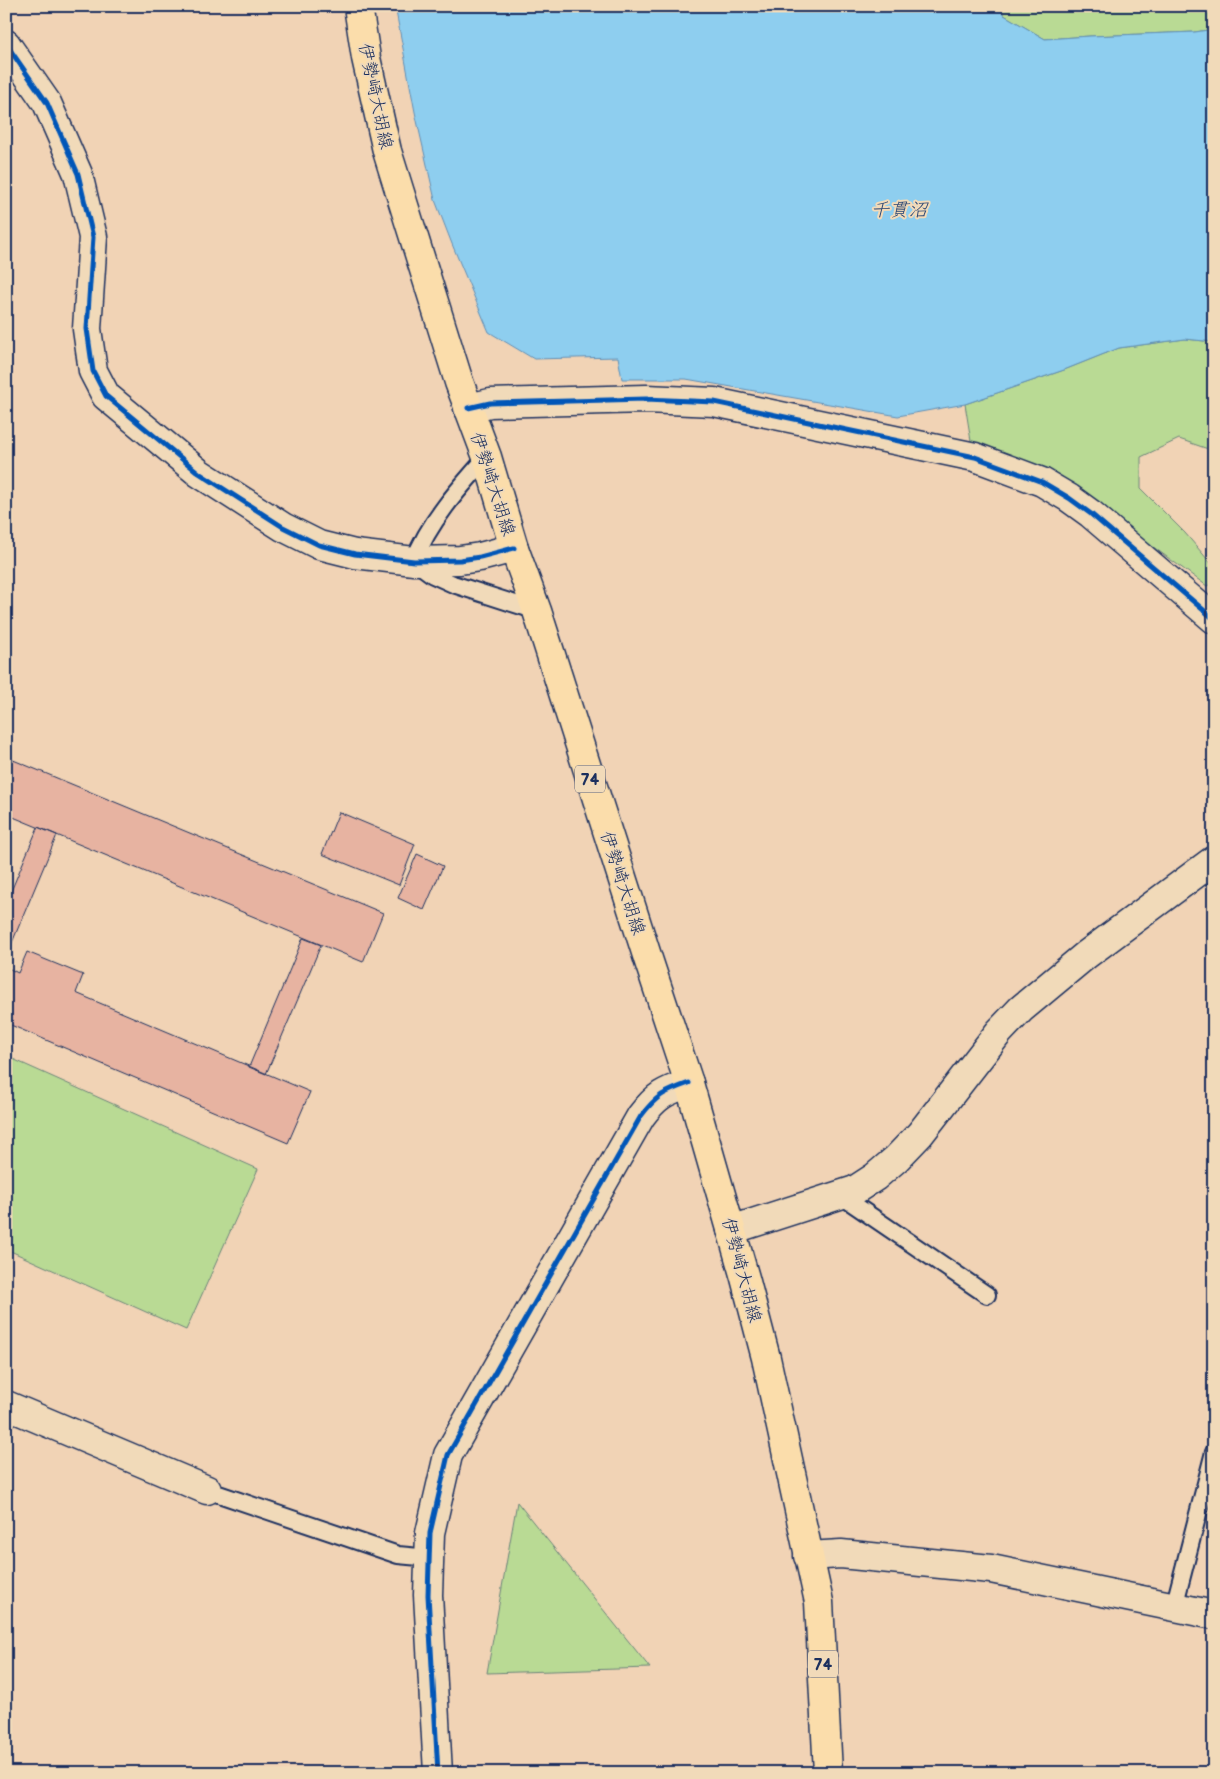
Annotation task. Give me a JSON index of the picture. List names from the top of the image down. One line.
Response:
{"streets":{"main road":["伊勢崎大胡線","74"]},"water":["千貫沼"]}
